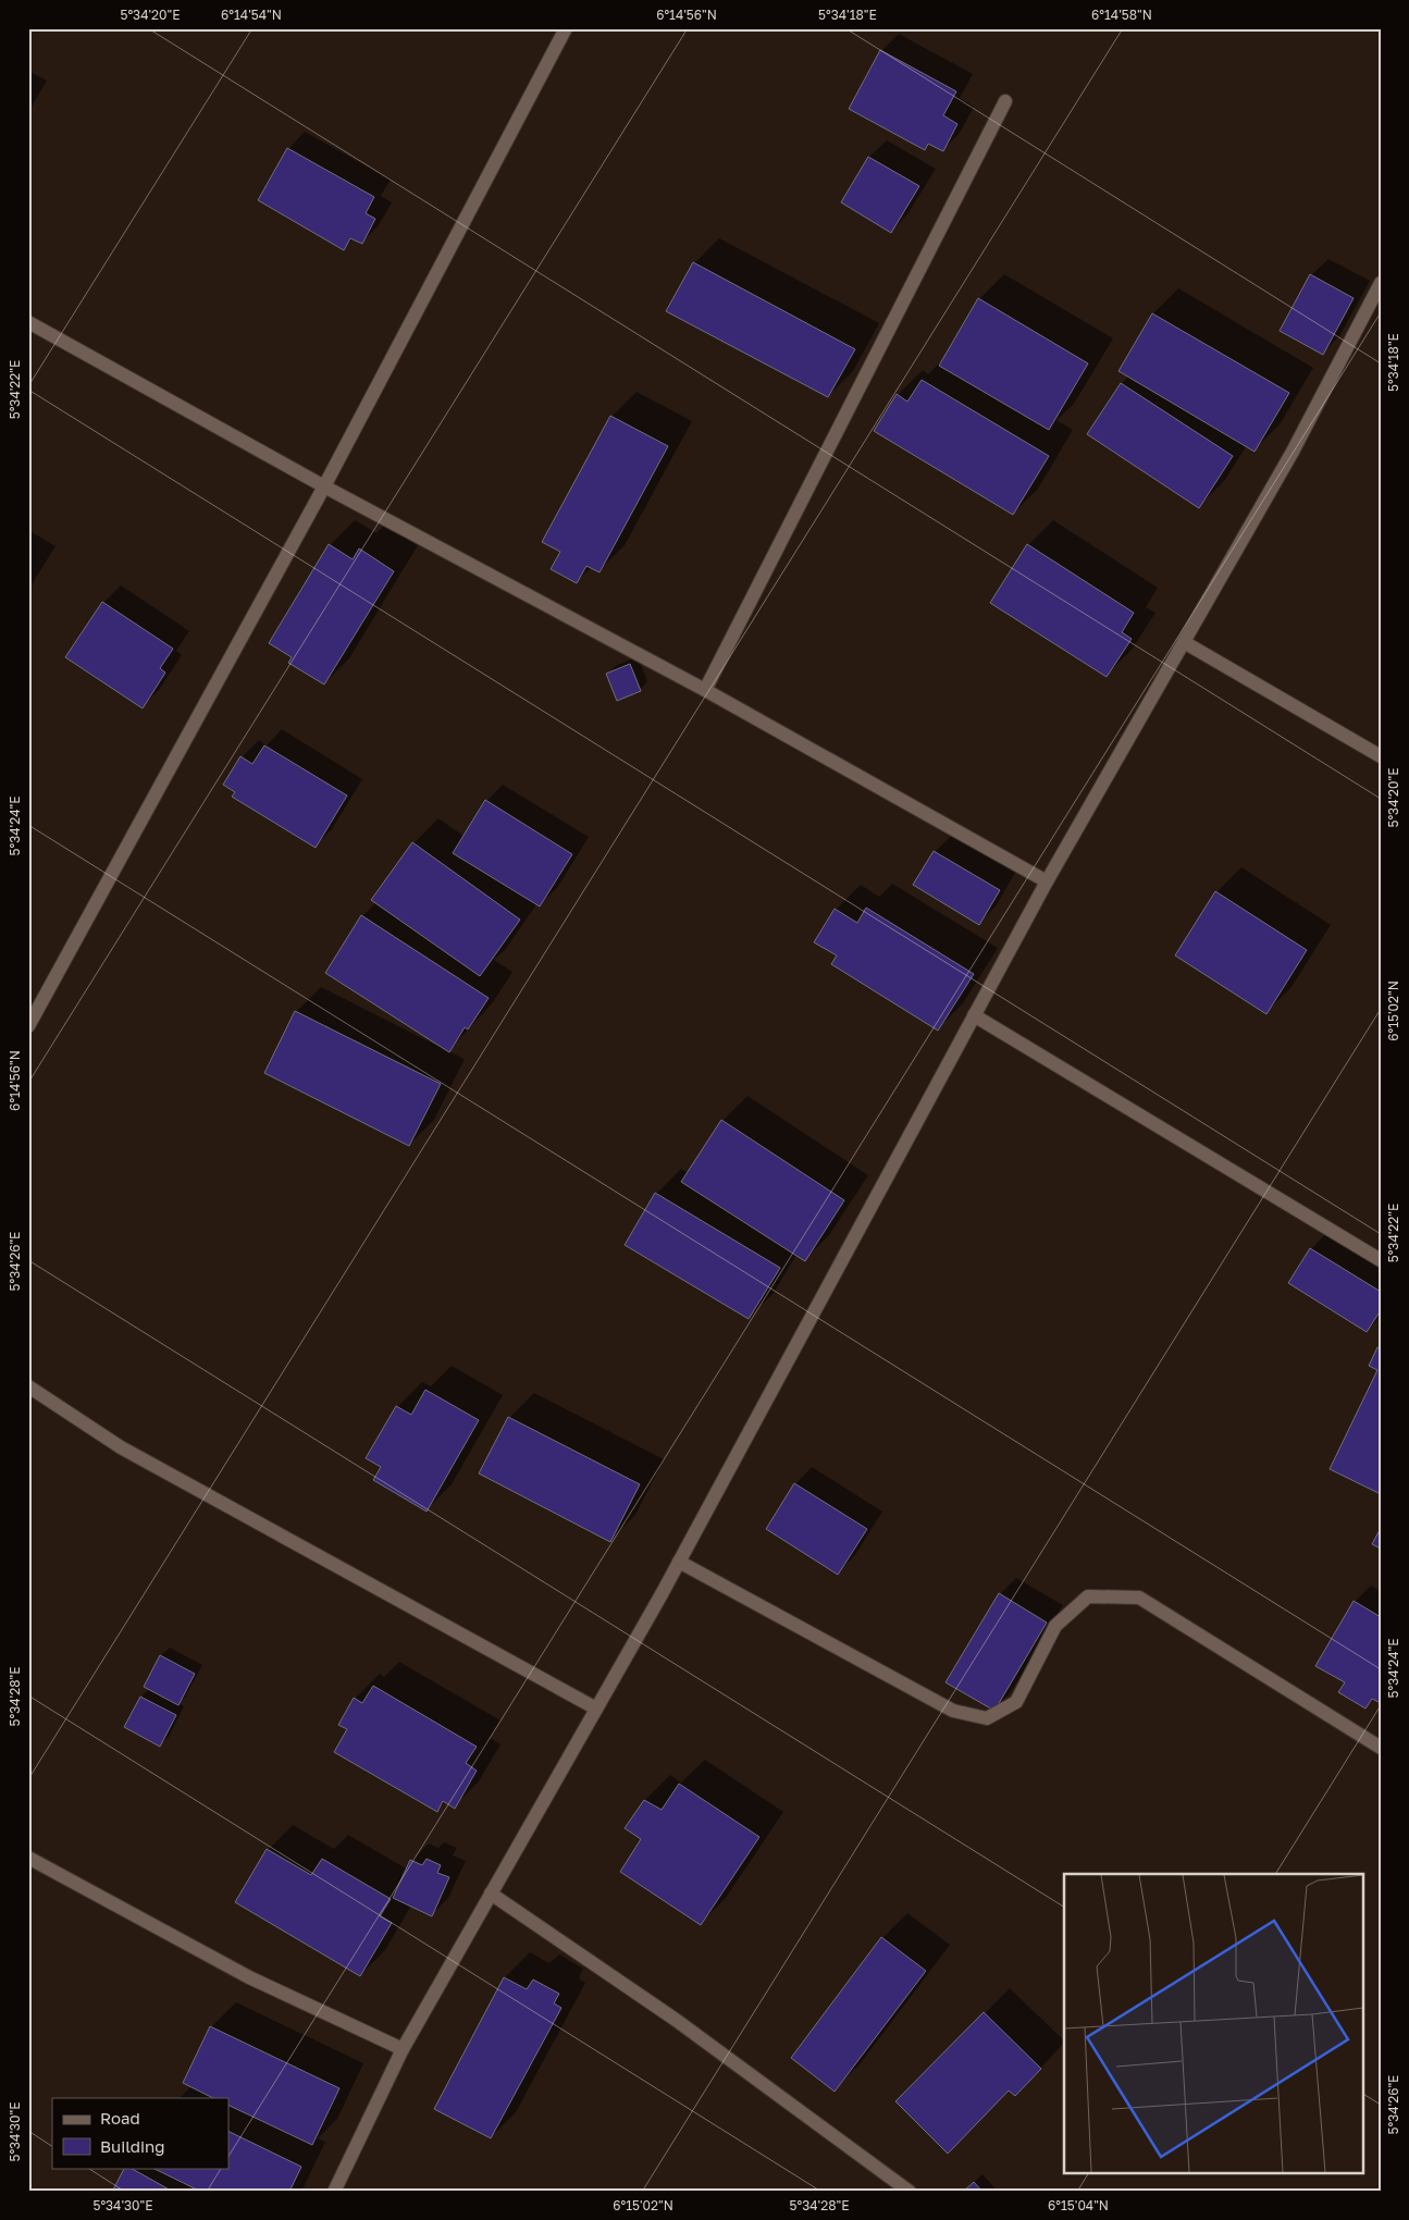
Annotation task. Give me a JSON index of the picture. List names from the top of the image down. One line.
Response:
{"legend":["Road","Building"],"coordinates":["5°34'20\"E","6°14'54\"N","6°14'56\"N","5°34'18\"E","6°14'58\"N","5°34'22\"E","5°34'24\"E","6°15'02\"N","5°34'26\"E","5°34'28\"E","5°34'30\"E","6°15'04\"N"]}
